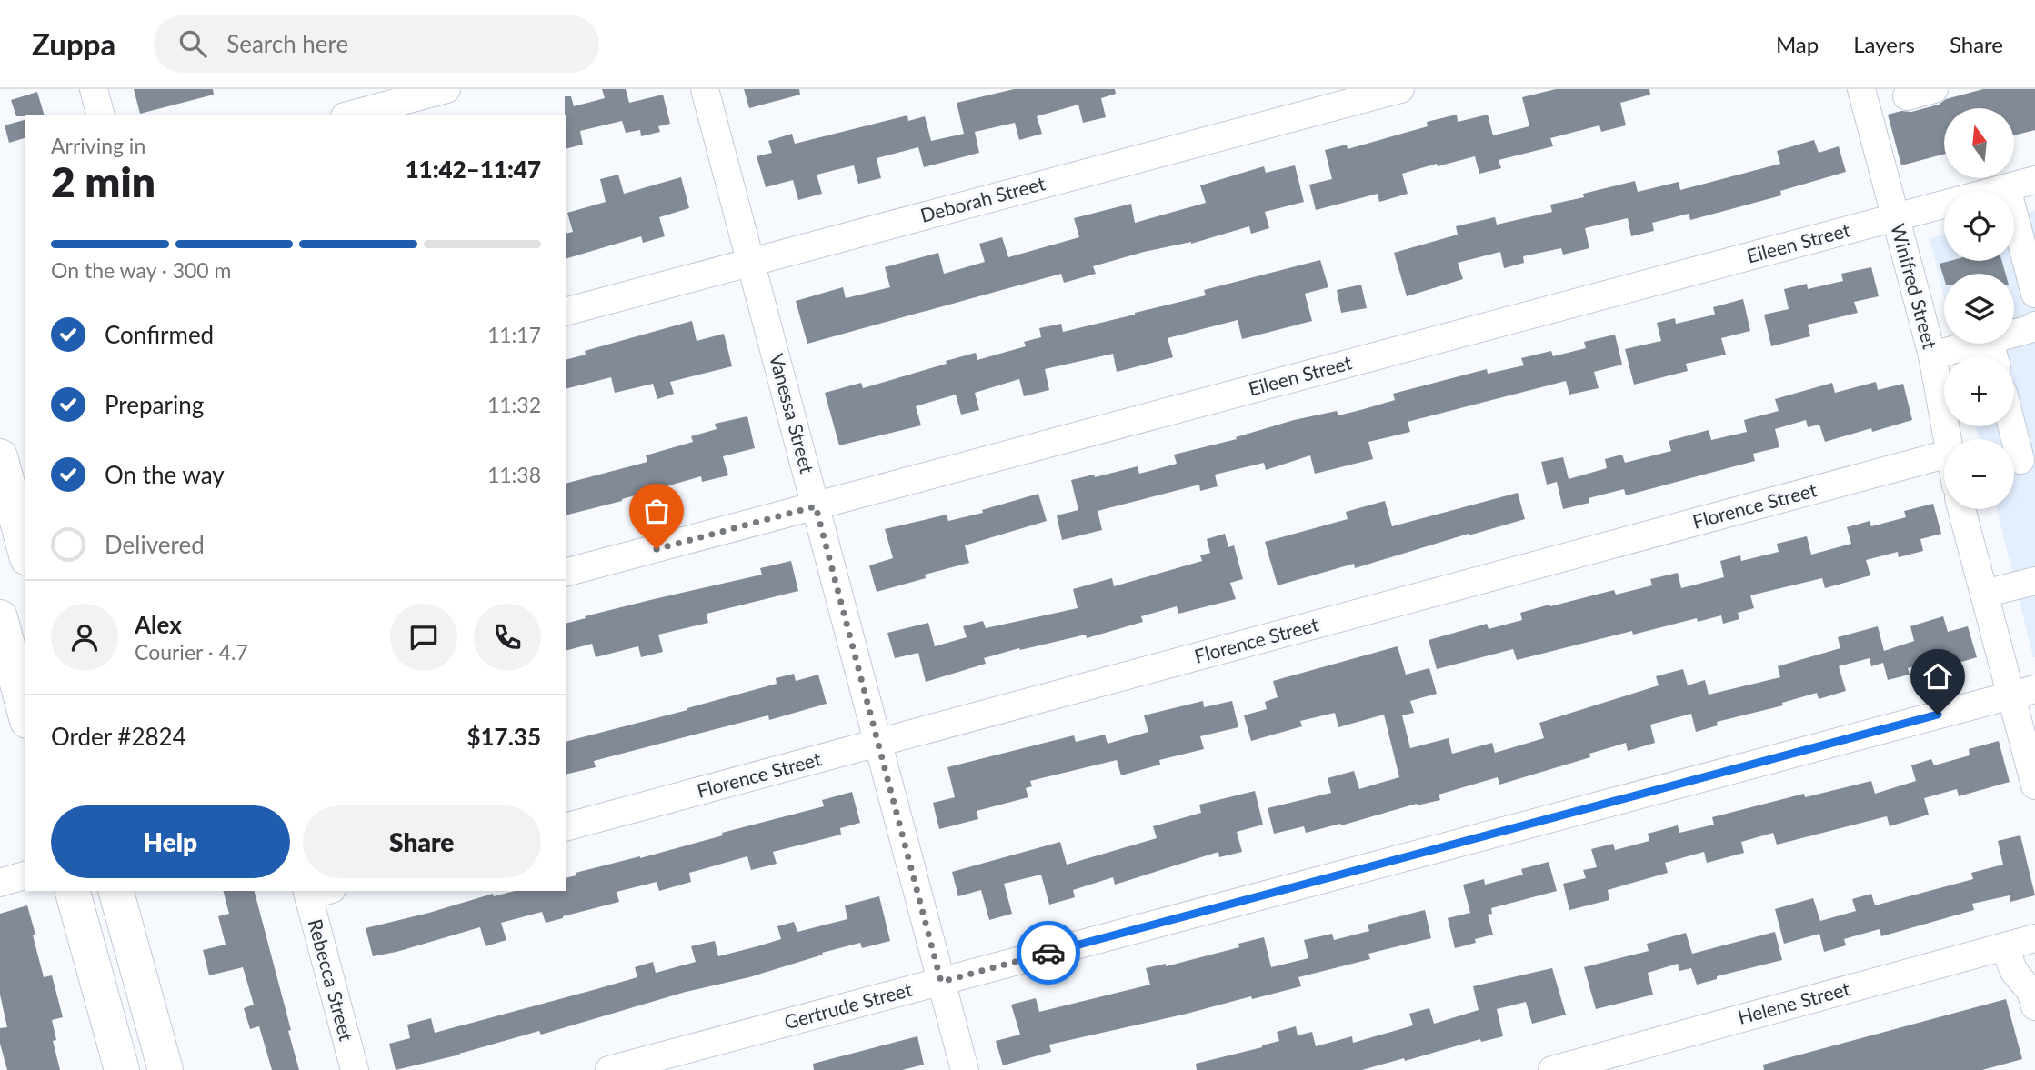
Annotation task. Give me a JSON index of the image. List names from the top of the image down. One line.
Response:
{"streets":{"street":["Deborah Street","Eileen Street","Winifred Street","Vanessa Street","Florence Street","Rebecca Street","Helene Street","Gertrude Street"]},"crossings":[["Deborah Street","Vanessa Street"],["Eileen Street","Winifred Street"],["Eileen Street","Vanessa Street"],["Winifred Street","Gertrude Street"],["Vanessa Street","Florence Street"],["Vanessa Street","Gertrude Street"]],"north":"top","page":{"header":"Zuppa","search":"Search here","nav":["Map","Layers","Share"],"map_buttons":["+","−"],"heading":["2 min","Arriving in","11:42–11:47"],"panel":["Alex","Courier · 4.7","Order #2824","$17.35"],"bar":"On the way · 300 m","list":[["Confirmed","11:17"],["Preparing","11:32"],["On the way","11:38"],"Delivered"],"buttons":["Help","Share"]}}
